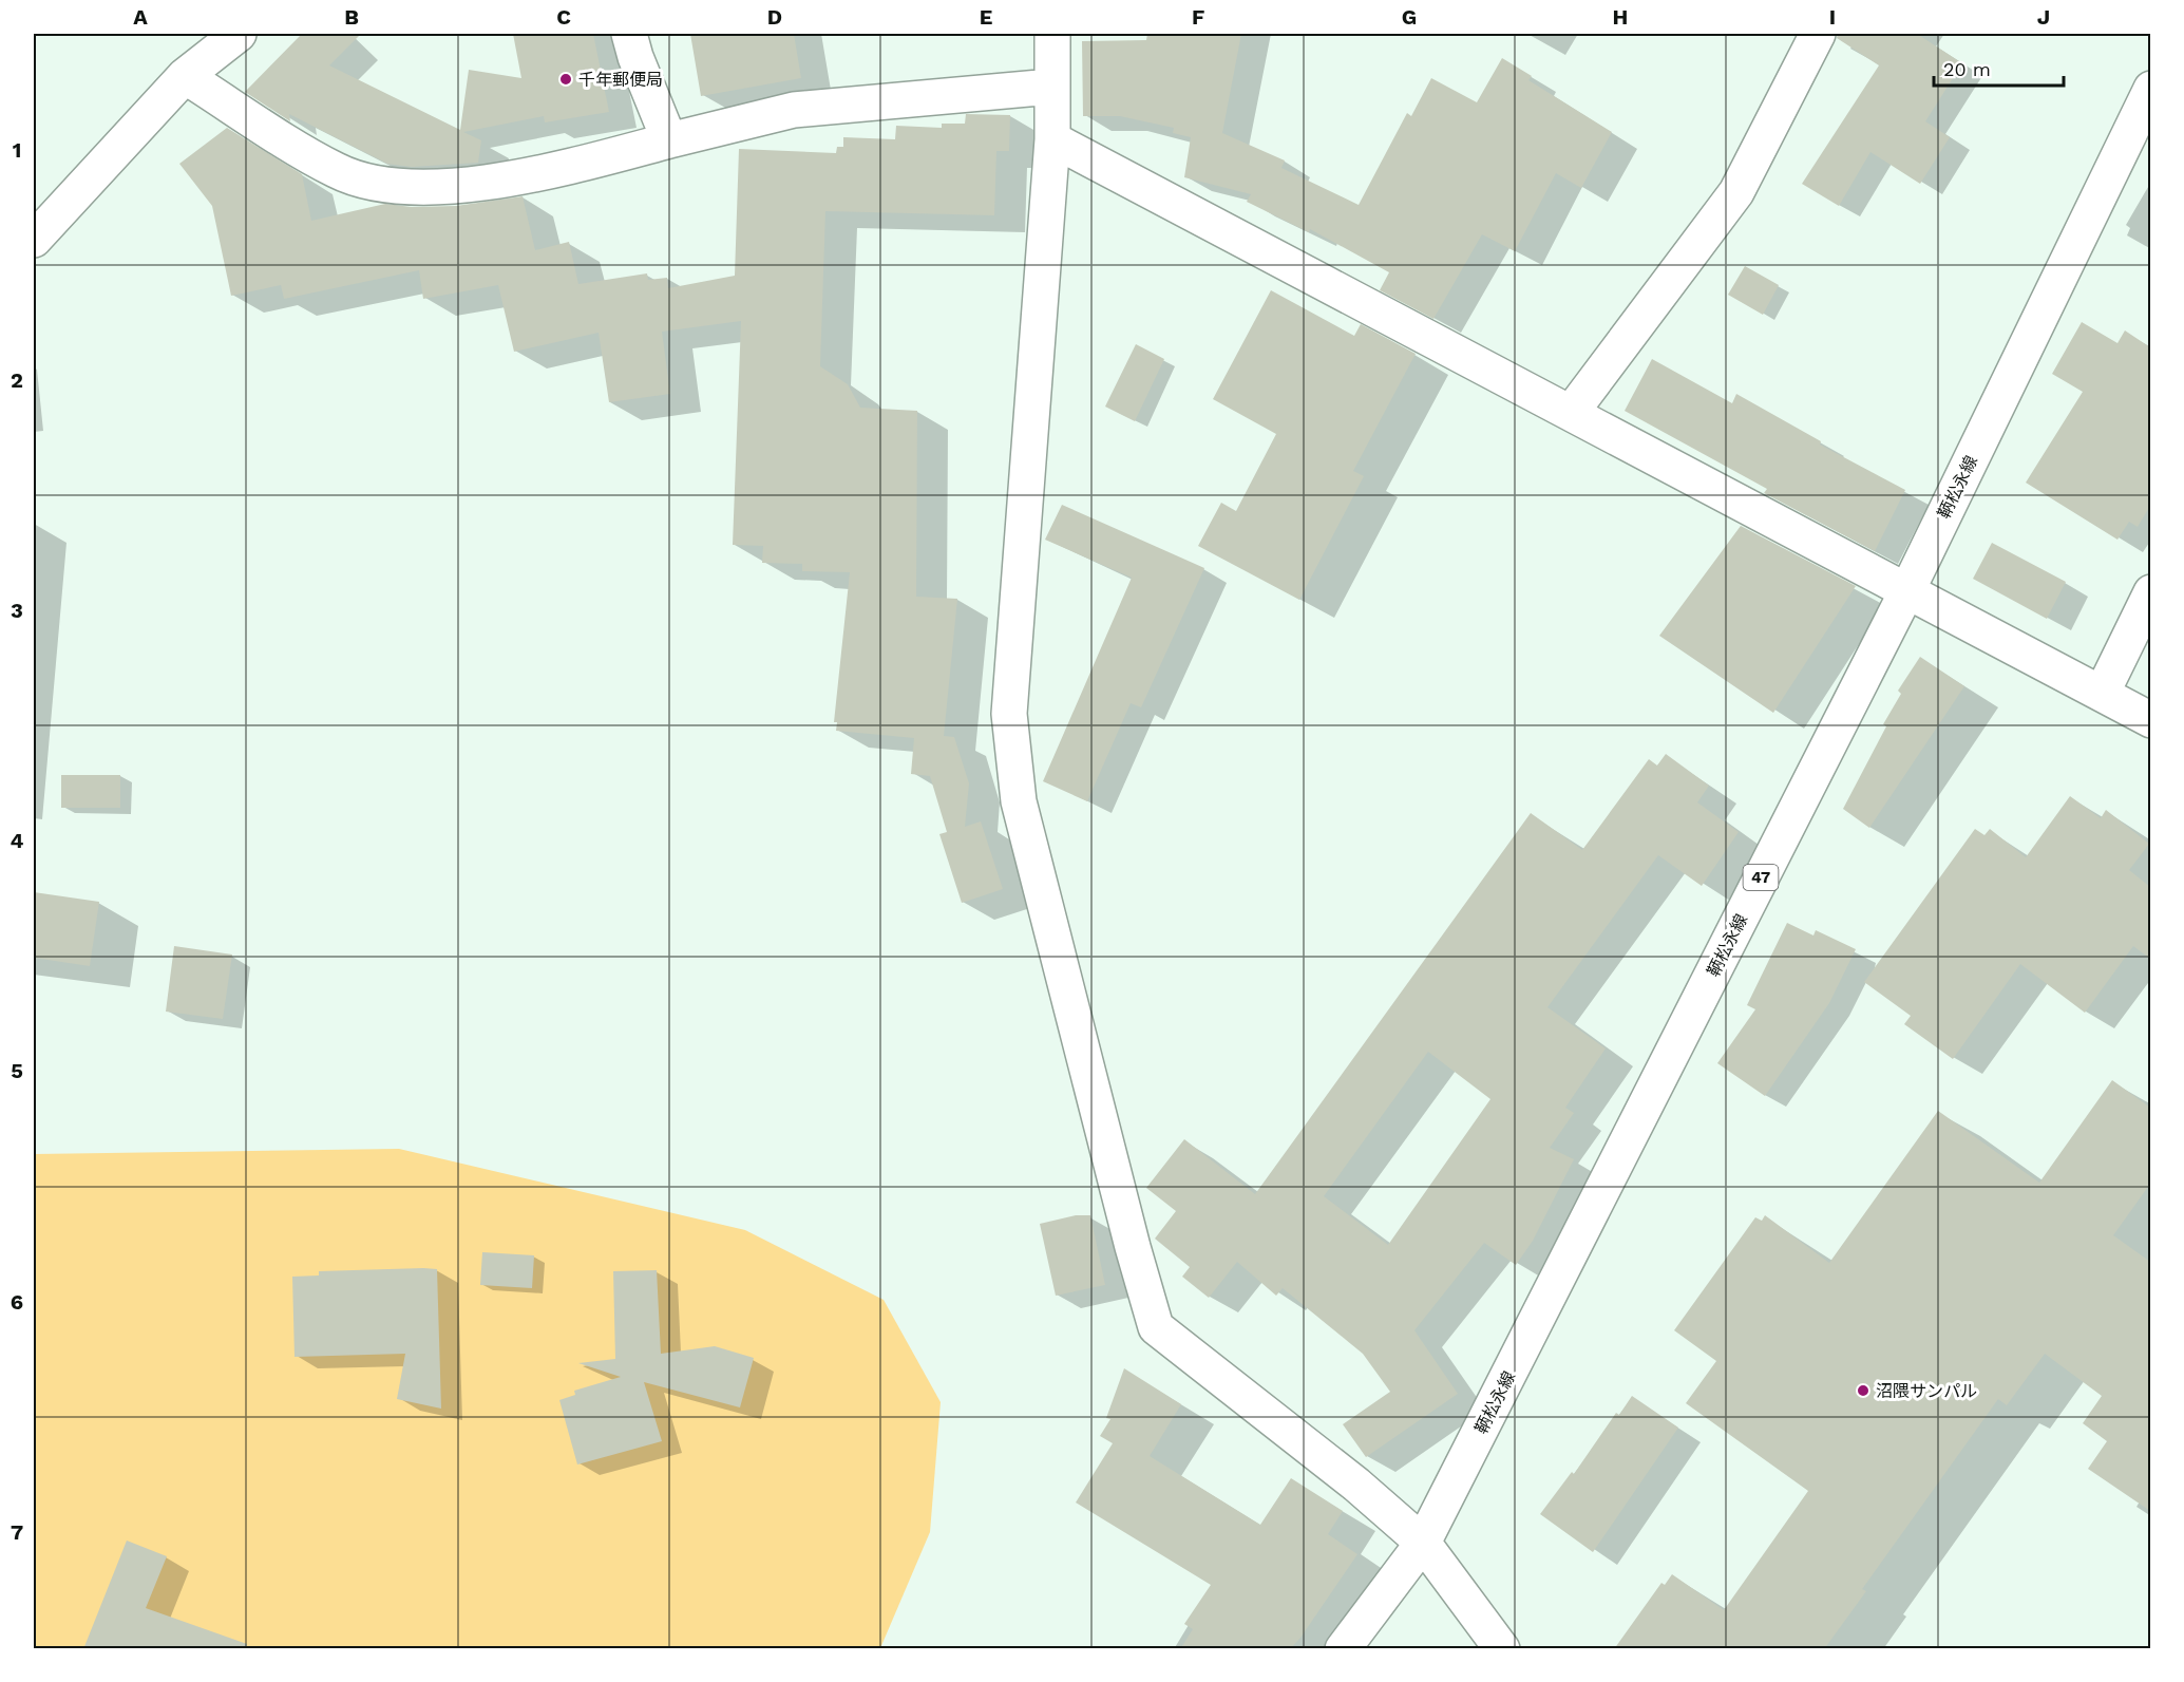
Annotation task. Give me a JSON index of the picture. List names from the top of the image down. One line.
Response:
{"streets":{"street":["鞆松永線","47"]},"places":["千年郵便局","沼隈サンパル"],"scale_bar":"20 m","grid":{"columns":["A","B","C","D","E","F","G","H","I","J"],"rows":["1","2","3","4","5","6","7"]}}
